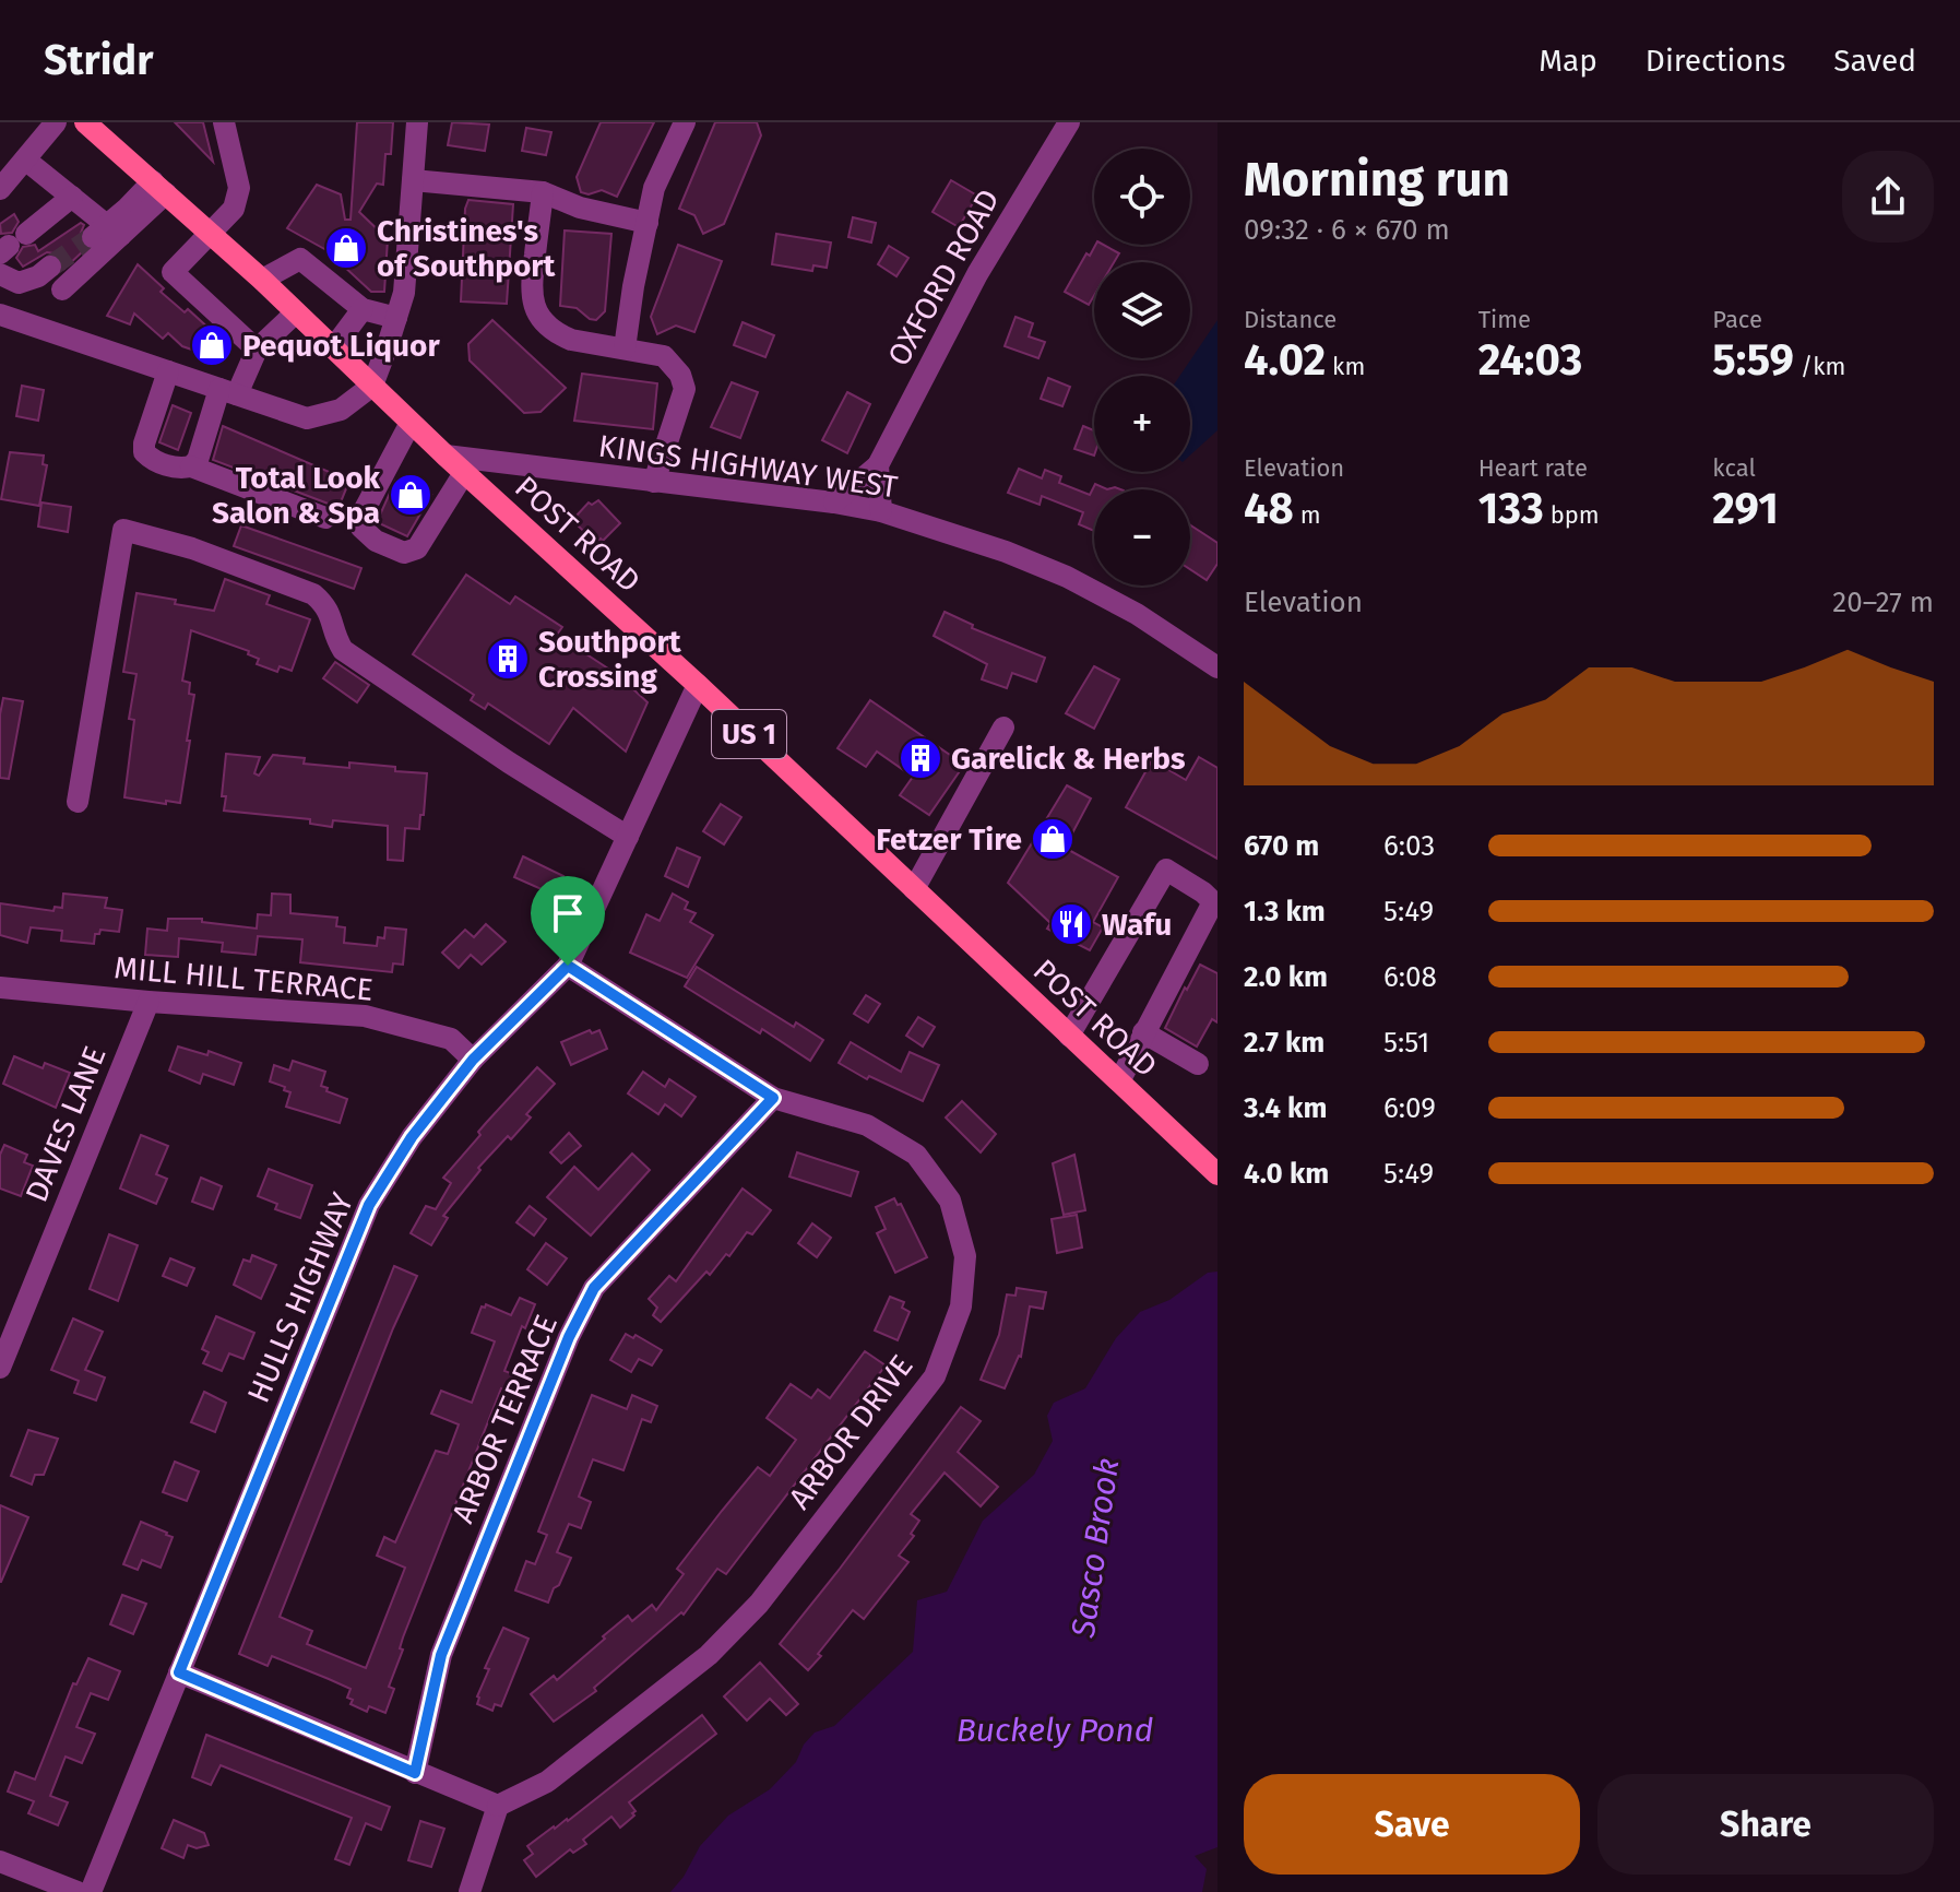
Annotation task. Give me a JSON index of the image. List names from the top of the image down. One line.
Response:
{"streets":{"main road":["POST ROAD","US 1"],"street":["OXFORD ROAD","KINGS HIGHWAY WEST","MILL HILL TERRACE","DAVES LANE","HULLS HIGHWAY","ARBOR TERRACE","ARBOR DRIVE"]},"crossings":[["OXFORD ROAD","KINGS HIGHWAY WEST"],["KINGS HIGHWAY WEST","POST ROAD"],["POST ROAD","HULLS HIGHWAY"],["MILL HILL TERRACE","DAVES LANE"],["MILL HILL TERRACE","HULLS HIGHWAY"],["HULLS HIGHWAY","ARBOR DRIVE"],["ARBOR TERRACE","ARBOR DRIVE"]],"water":["Sasco Brook","Buckely Pond"],"places":{"shop":["Christines's of Southport","Pequot Liquor","Total Look Salon & Spa","Fetzer Tire"],"building":["Southport Crossing","Garelick & Herbs"],"restaurant":["Wafu"]},"page":{"header":"Stridr","nav":["Map","Directions","Saved"],"heading":["Morning run","09:32 · 6 × 670 m"],"map_buttons":["+","−"],"stats":[["Distance","4.02 km"],["Time","24:03"],["Pace","5:59 /km"],["Elevation","48 m"],["Heart rate","133 bpm"],["kcal","291"]],"chart":["Elevation","20–27 m"],"list":[{"name":"670 m","note":"6:03"},{"name":"1.3 km","note":"5:49"},{"name":"2.0 km","note":"6:08"},{"name":"2.7 km","note":"5:51"},{"name":"3.4 km","note":"6:09"},{"name":"4.0 km","note":"5:49"}],"buttons":["Save","Share"]}}
